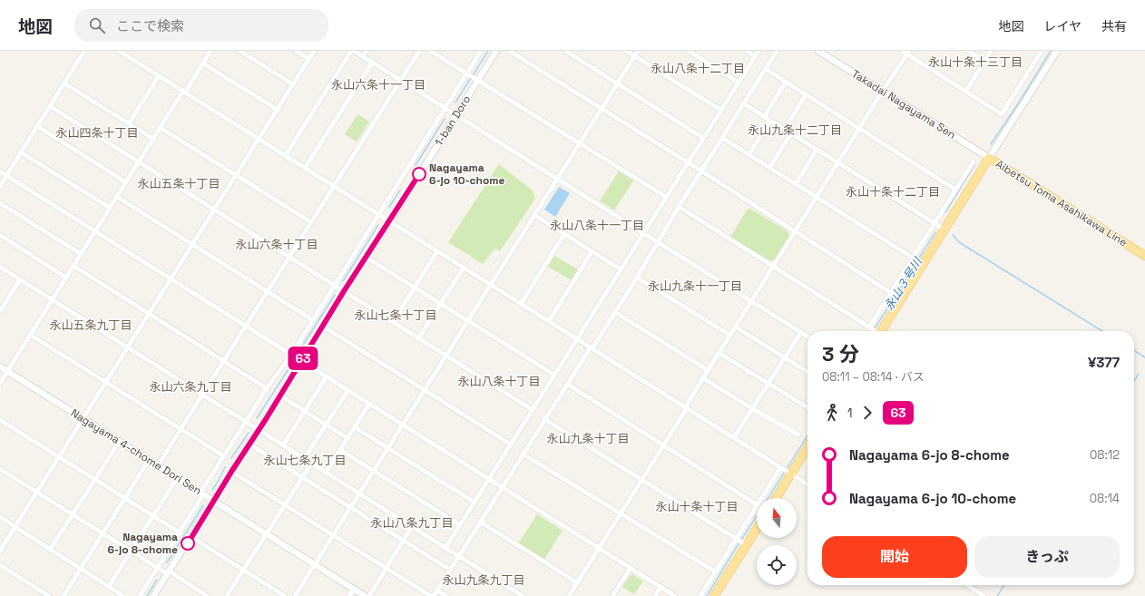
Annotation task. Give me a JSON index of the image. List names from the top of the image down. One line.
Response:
{"streets":{"main road":["Aibetsu Toma Asahikawa Line"],"street":["Takadai Nagayama Sen","1-ban Doro","Nagayama 4-chome Dori Sen"]},"crossings":[["Takadai Nagayama Sen","Aibetsu Toma Asahikawa Line"],["1-ban Doro","Nagayama 4-chome Dori Sen"]],"districts":["永山十条十三丁目","永山八条十二丁目","永山六条十一丁目","永山九条十二丁目","永山四条十丁目","永山五条十丁目","永山十条十二丁目","永山八条十一丁目","永山六条十丁目","永山九条十一丁目","永山七条十丁目","永山五条九丁目","永山八条十丁目","永山六条九丁目","永山九条十丁目","永山七条九丁目","永山十条十丁目","永山八条九丁目","永山九条九丁目"],"water":["永山３号川"],"places":["Nagayama 6-jo 10-chome","Nagayama 6-jo 8-chome"],"lines":["bus line 63"],"north":"top","page":{"header":"地図","search":"ここで検索","nav":["地図","レイヤ","共有"],"on_map":"63","heading":["3 分","08:11 – 08:14 · バス","¥377"],"legs":["1","63"],"list":[{"name":"Nagayama 6-jo 8-chome","value":"08:12"},{"name":"Nagayama 6-jo 10-chome","value":"08:14"}],"buttons":["開始","きっぷ"]}}
